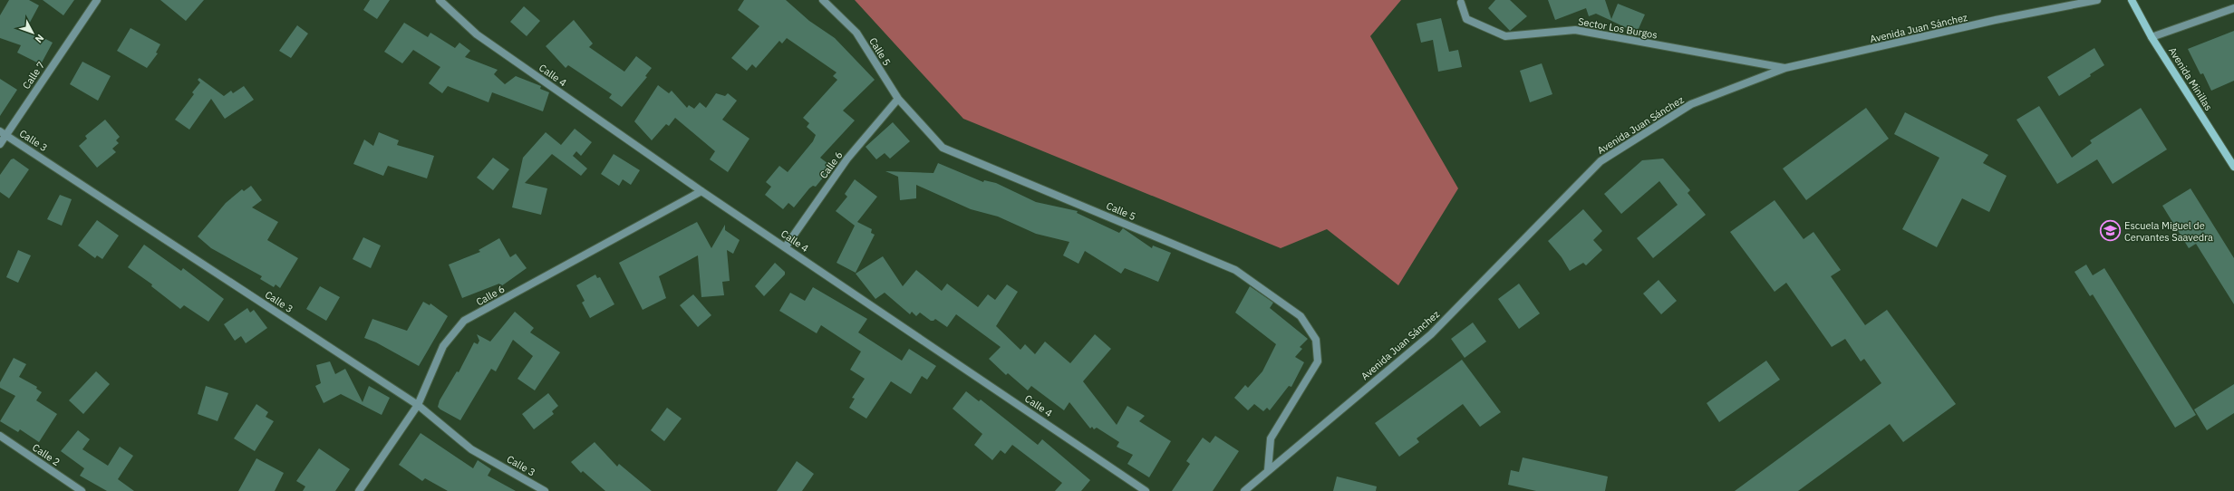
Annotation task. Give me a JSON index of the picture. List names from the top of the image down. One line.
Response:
{"streets":{"main road":["Avenida Minillas"],"street":["Sector Los Burgos","Avenida Juan Sánchez","Calle 5","Calle 7","Calle 4","Calle 3","Calle 6","Calle 2"]},"crossings":[["Sector Los Burgos","Avenida Juan Sánchez"],["Avenida Juan Sánchez","Calle 5"],["Calle 5","Calle 6"],["Calle 7","Calle 3"],["Calle 4","Calle 6"],["Calle 3","Calle 6"]],"places":{"school or university":["Escuela Miguel de Cervantes Saavedra"]},"north":"bottom right"}
